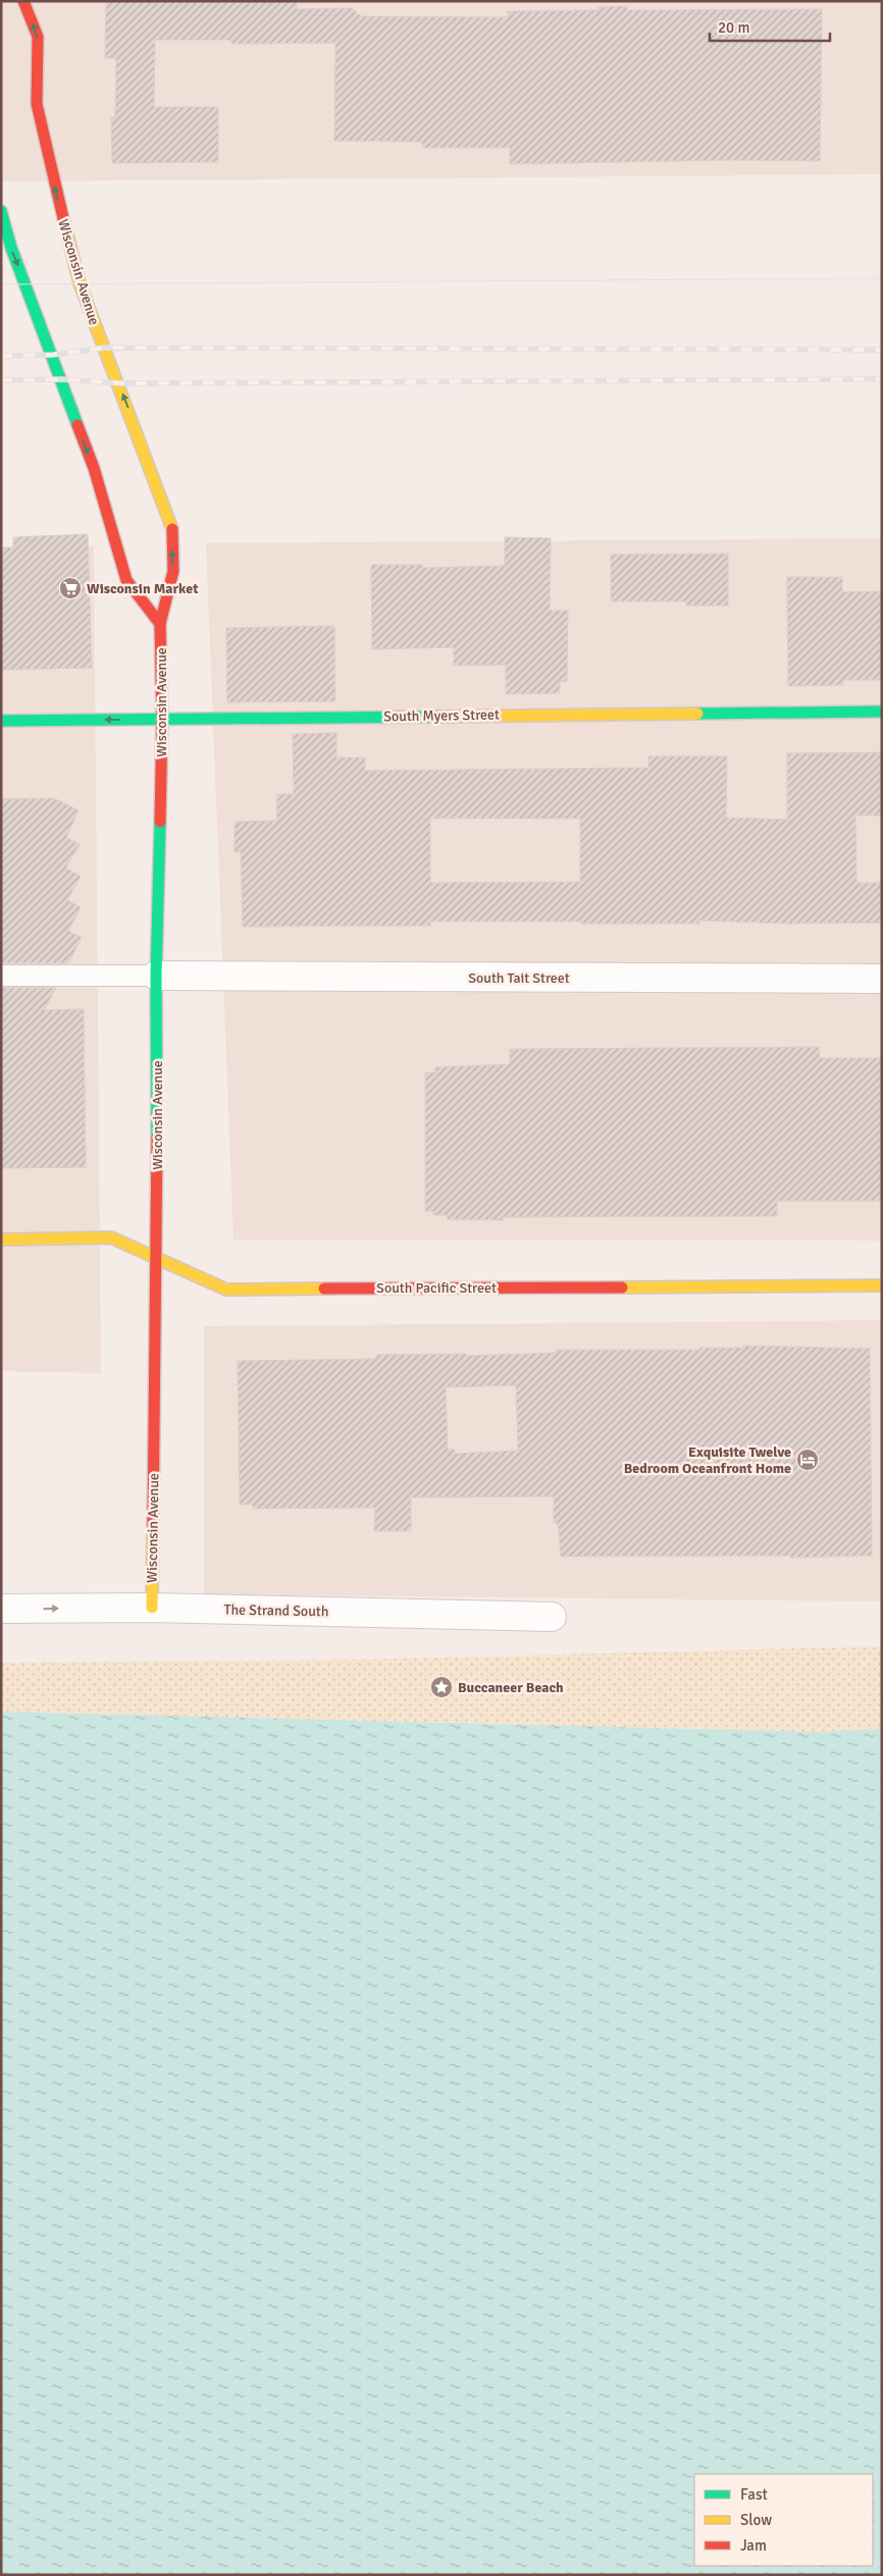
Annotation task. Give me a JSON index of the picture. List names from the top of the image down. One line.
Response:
{"streets":{"main road":["Wisconsin Avenue","South Myers Street","South Pacific Street"],"street":["South Tait Street","The Strand South"]},"crossings":[["Wisconsin Avenue","South Myers Street"],["Wisconsin Avenue","South Tait Street"],["Wisconsin Avenue","South Pacific Street"],["Wisconsin Avenue","The Strand South"]],"places":{"supermarket":["Wisconsin Market"],"hotel":["Exquisite Twelve Bedroom Oceanfront Home"],"place":["Buccaneer Beach"]},"legend":["Fast","Slow","Jam"],"scale_bar":"20 m"}
